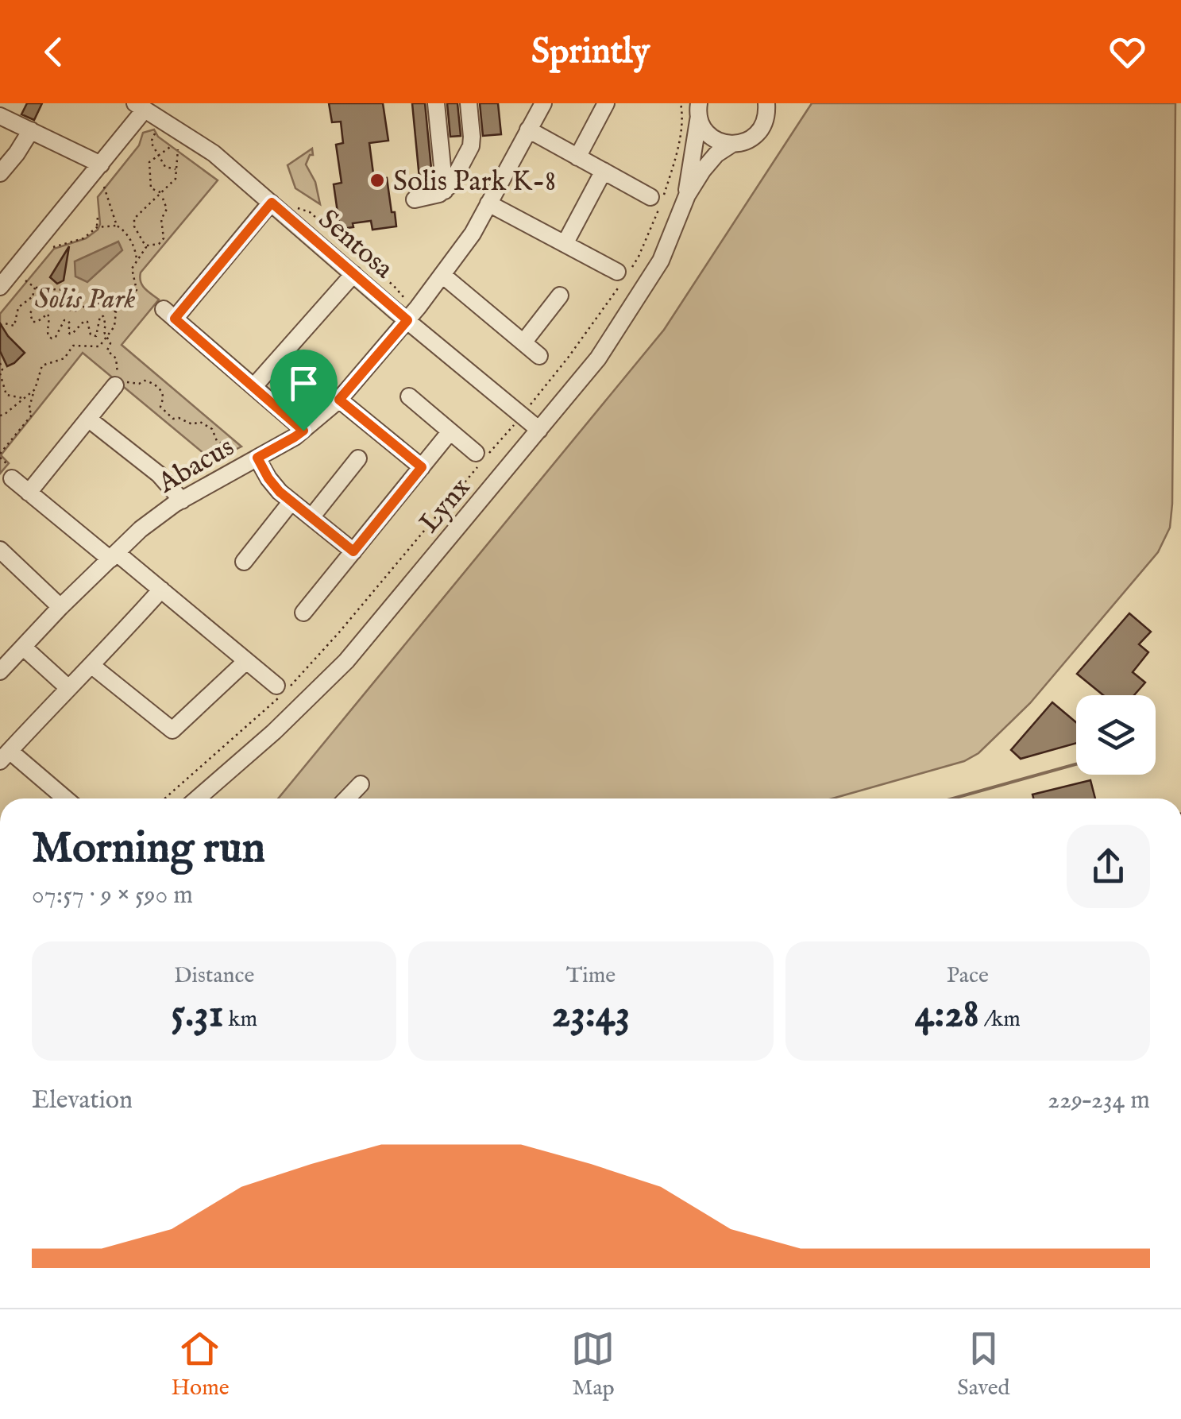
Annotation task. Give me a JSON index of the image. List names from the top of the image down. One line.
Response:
{"streets":{"street":["Sentosa","Abacus","Lynx"]},"crossings":[["Sentosa","Abacus"],["Sentosa","Lynx"]],"parks":["Solis Park"],"places":["Solis Park K-8"],"page":{"header":"Sprintly","heading":["Morning run","07:57 · 9 × 590 m"],"stats":[["Distance","5.31 km"],["Time","23:43"],["Pace","4:28 /km"]],"chart":["Elevation","229–234 m"],"tabs":["Home","Map","Saved"]}}
